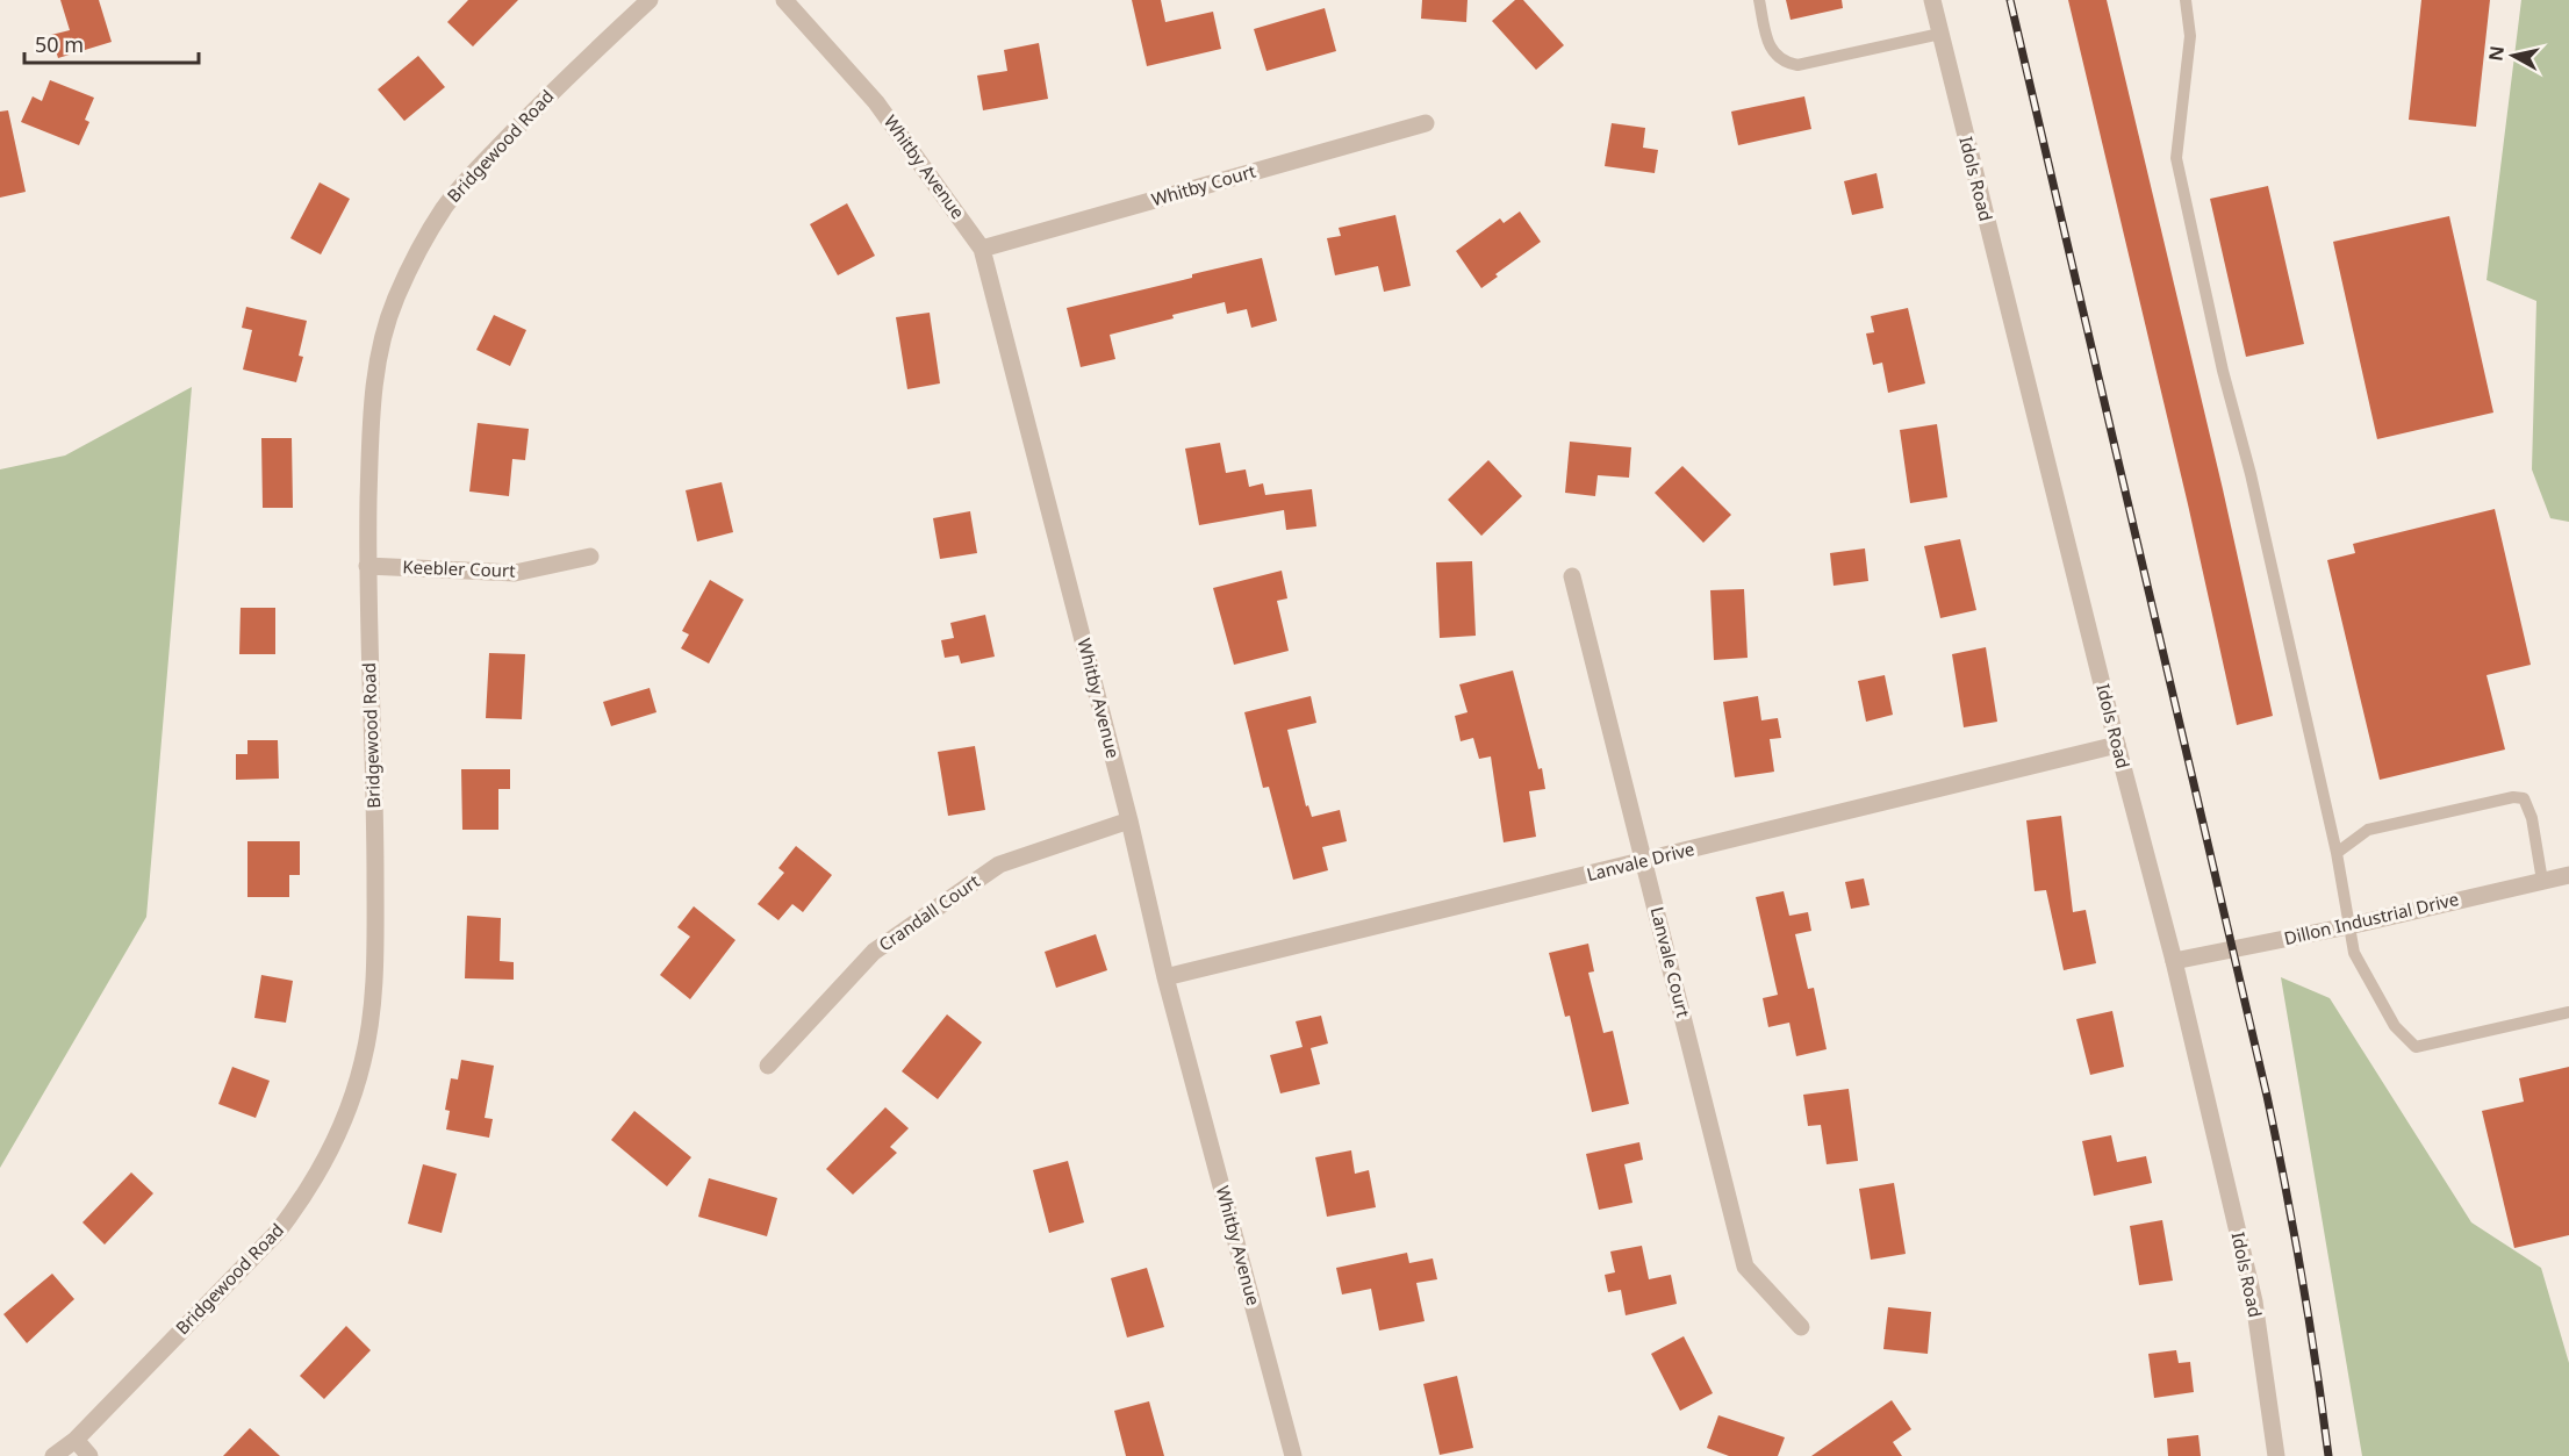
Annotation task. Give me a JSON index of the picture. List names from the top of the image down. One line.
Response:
{"streets":{"street":["Bridgewood Road","Whitby Avenue","Idols Road","Whitby Court","Keebler Court","Lanvale Drive","Crandall Court","Dillon Industrial Drive","Lanvale Court"]},"crossings":[["Bridgewood Road","Keebler Court"],["Whitby Avenue","Whitby Court"],["Whitby Avenue","Lanvale Drive"],["Whitby Avenue","Crandall Court"],["Idols Road","Lanvale Drive"],["Idols Road","Dillon Industrial Drive"],["Lanvale Drive","Lanvale Court"]],"scale_bar":"50 m","north":"left"}
